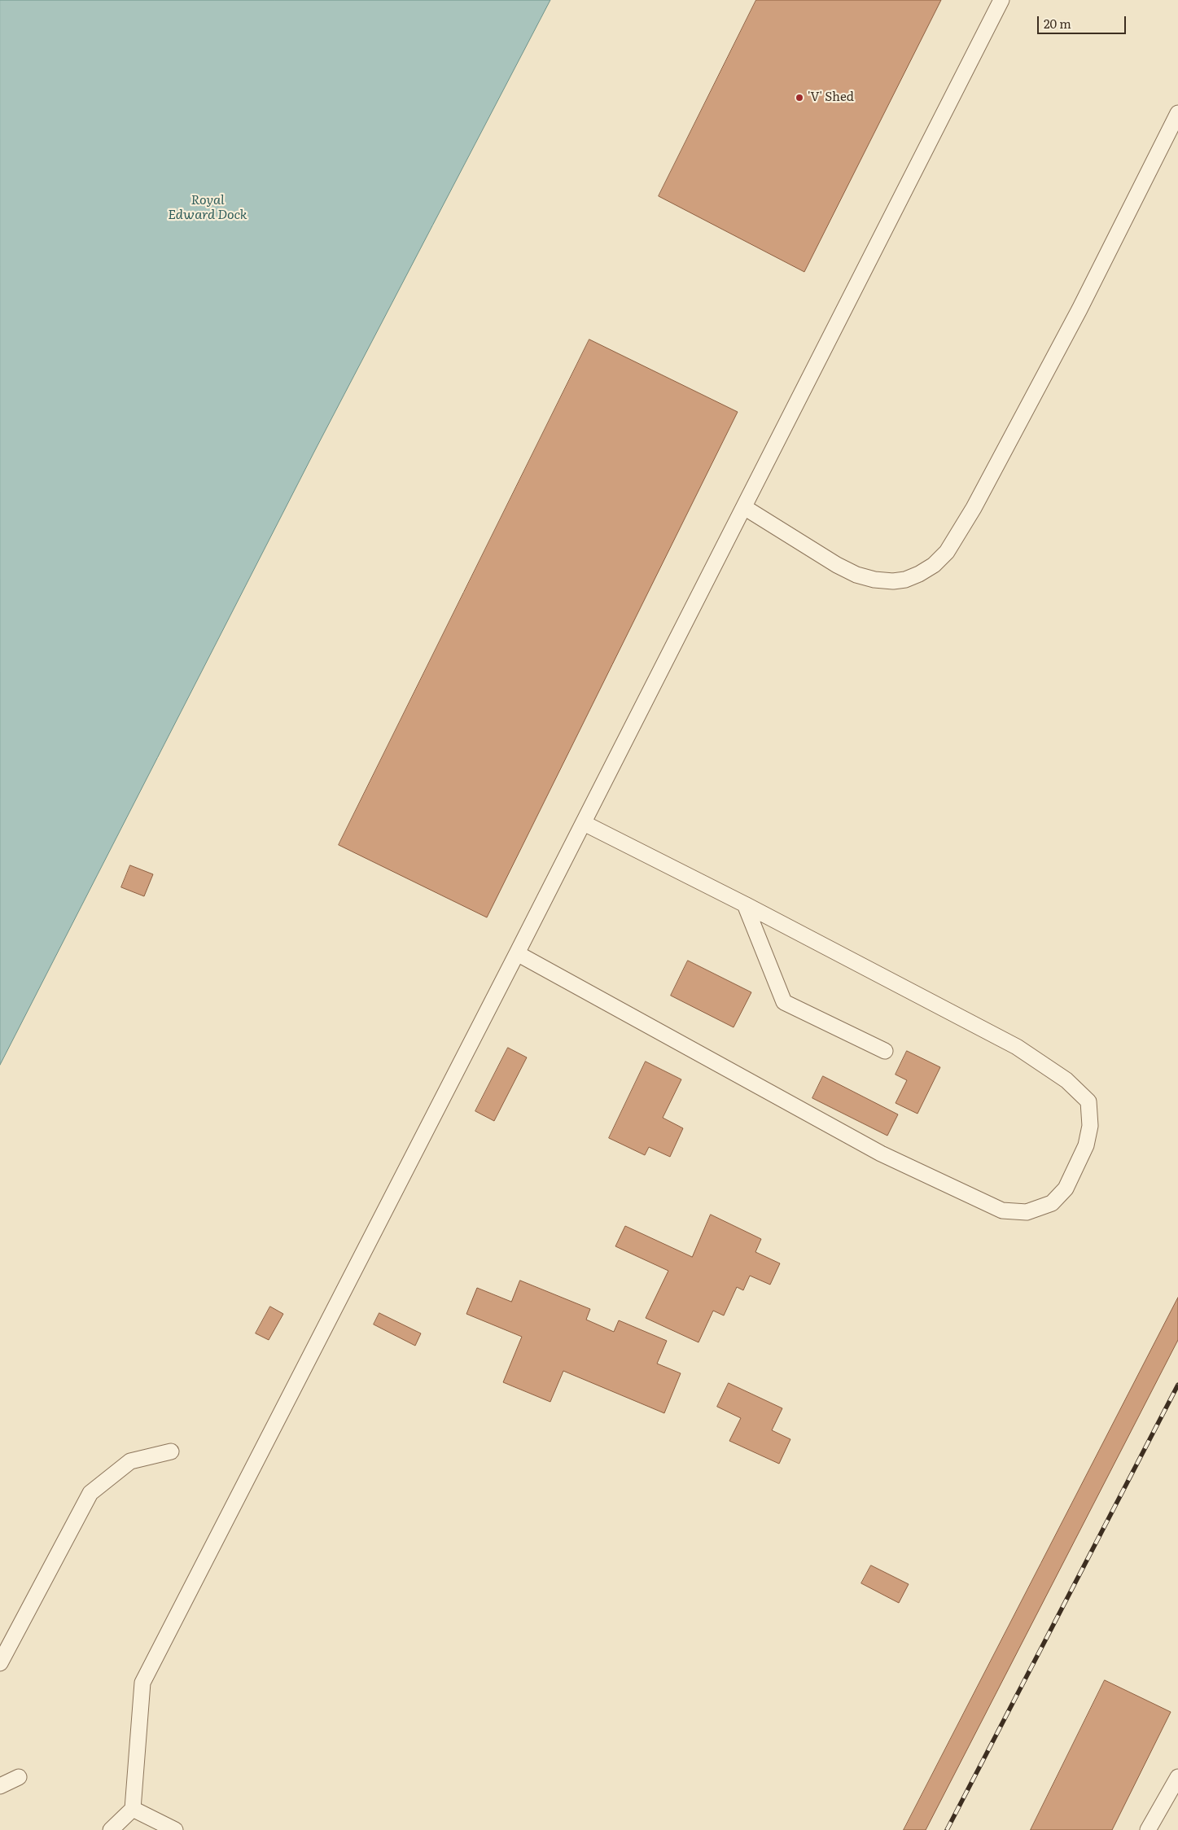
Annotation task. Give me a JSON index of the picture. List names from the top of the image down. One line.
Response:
{"water":["Royal Edward Dock"],"places":["'V' Shed"],"scale_bar":"20 m"}
